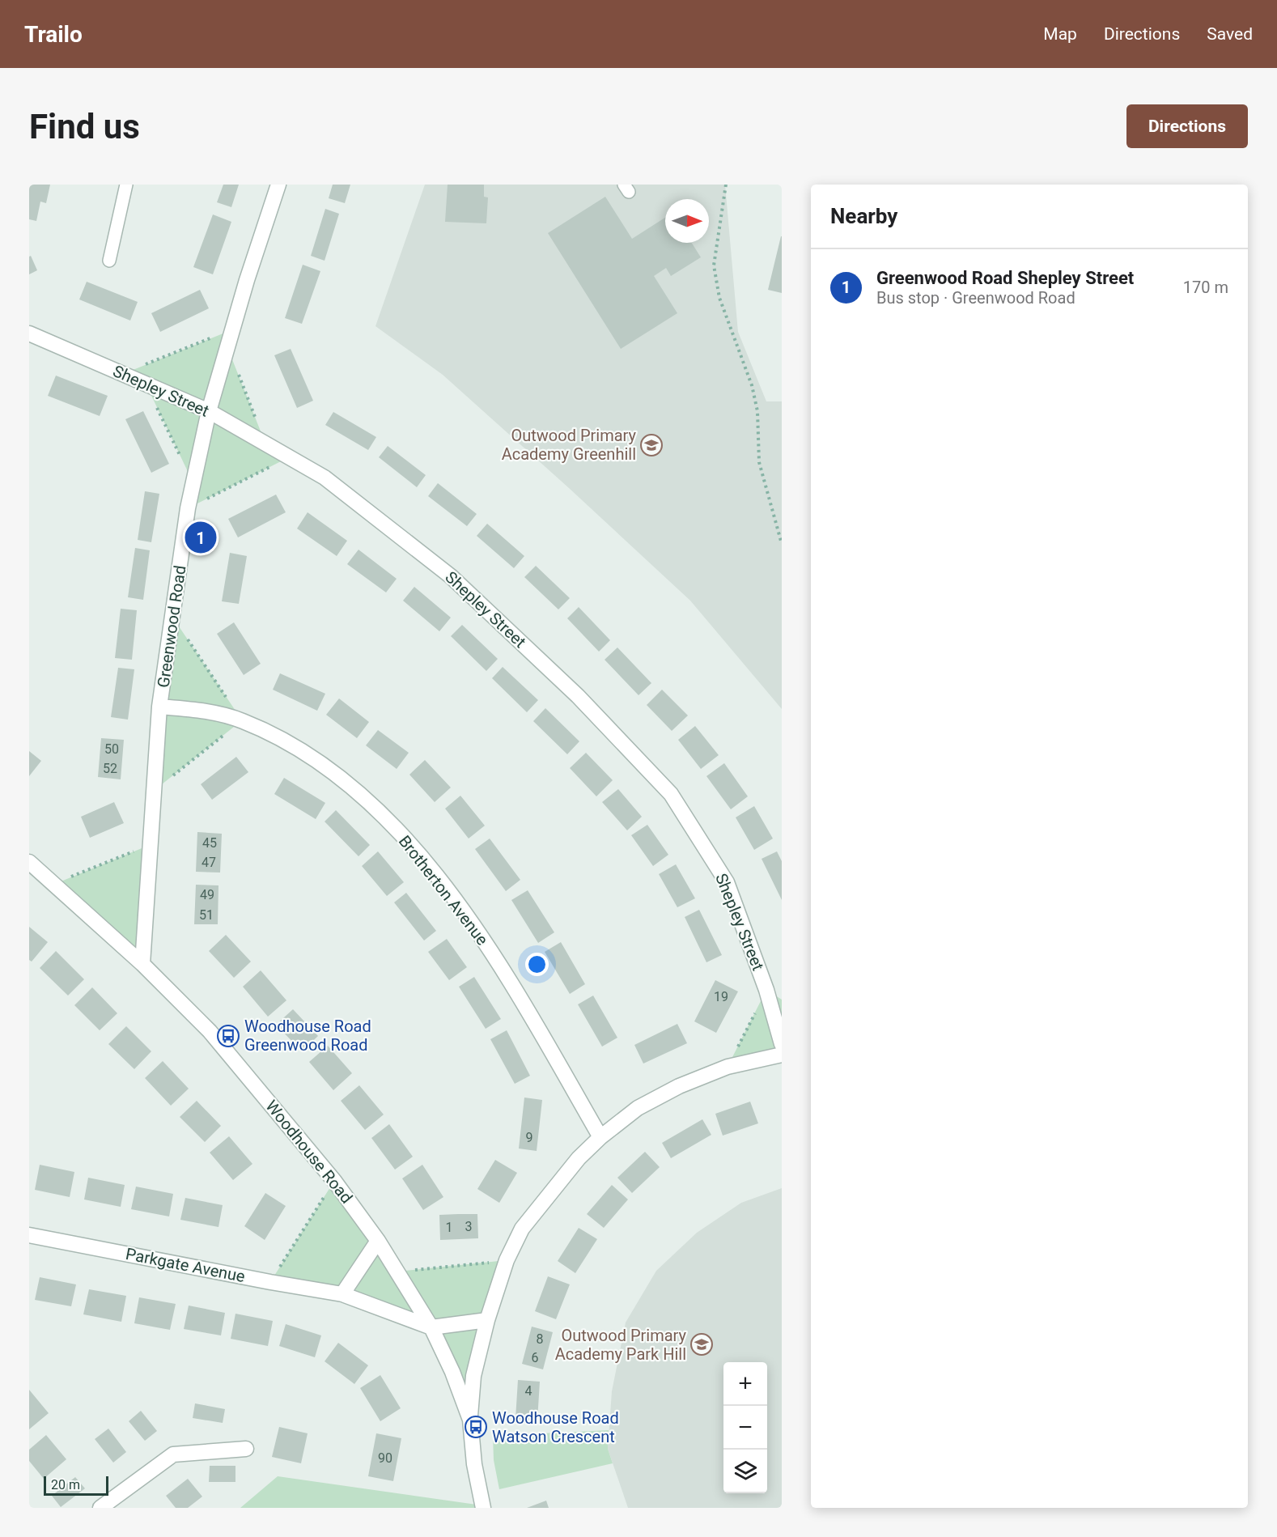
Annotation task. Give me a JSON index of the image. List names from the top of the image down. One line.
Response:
{"streets":{"street":["Shepley Street","Greenwood Road","Brotherton Avenue","Woodhouse Road","Parkgate Avenue"]},"crossings":[["Shepley Street","Greenwood Road"],["Greenwood Road","Brotherton Avenue"],["Greenwood Road","Woodhouse Road"],["Woodhouse Road","Parkgate Avenue"]],"places":{"school or university":["Outwood Primary Academy Greenhill","Outwood Primary Academy Park Hill"],"bus stop":["Woodhouse Road Greenwood Road","Woodhouse Road Watson Crescent"]},"house_numbers":["50","52","45","47","49","51","19","9","3","1","8","6","4","90"],"scale_bar":"20 m","north":"right","page":{"header":"Trailo","nav":["Map","Directions","Saved"],"buttons":"Directions","title":"Find us","heading":"Nearby","list":[{"mark":"1","name":"Greenwood Road Shepley Street","note":"Bus stop · Greenwood Road","value":"170 m"}],"pins":"1","map_buttons":["+","−"],"scale":"20 m"}}
